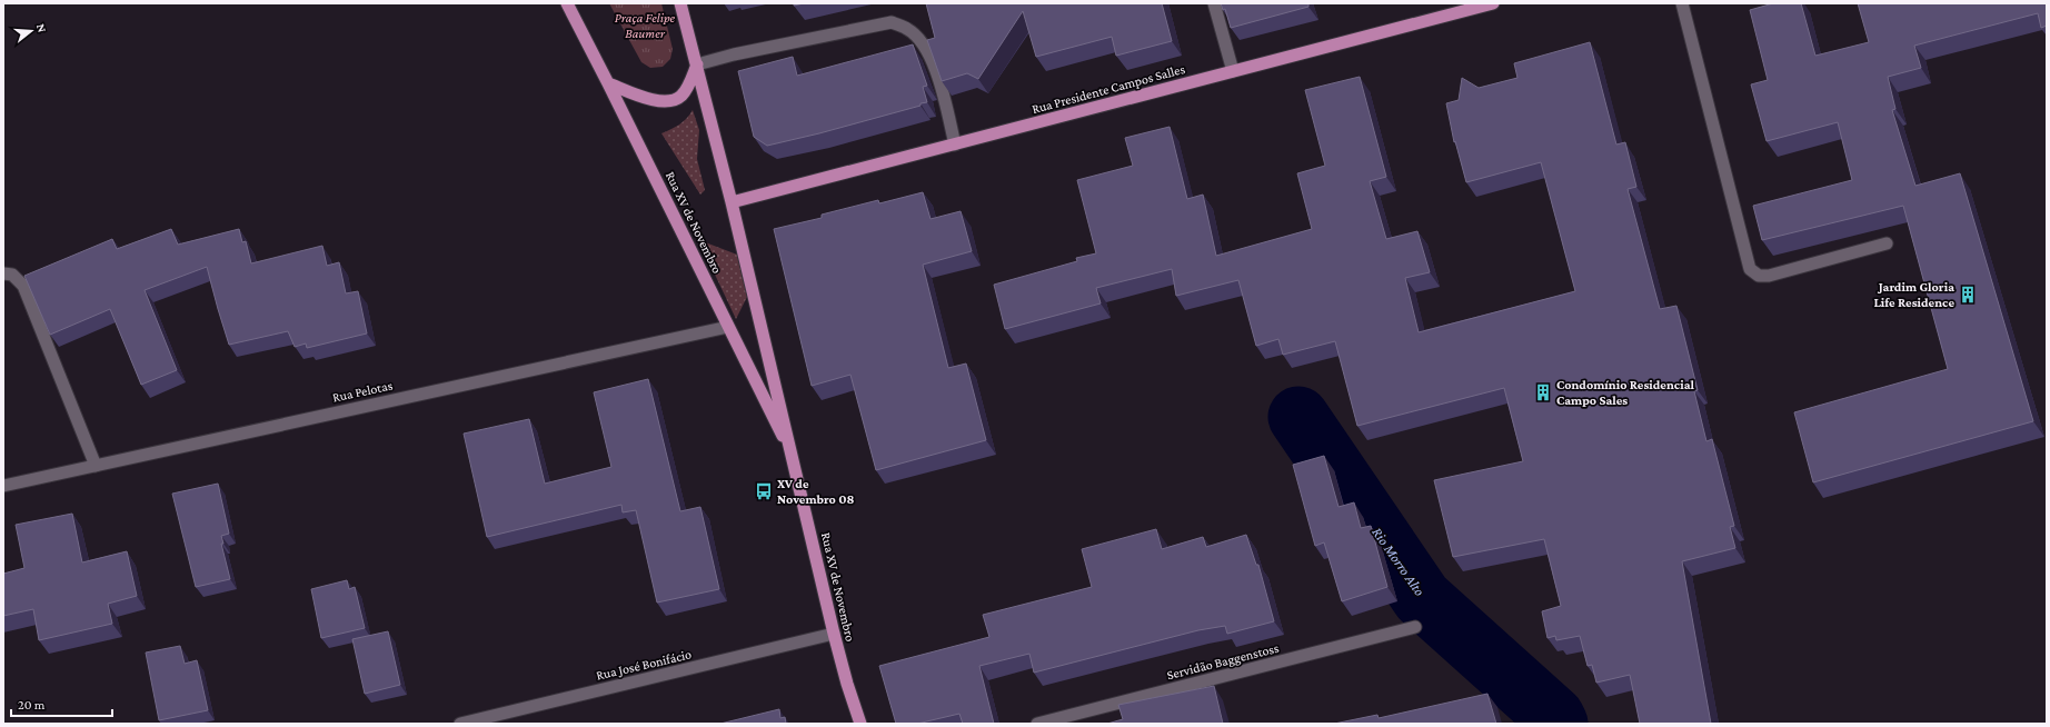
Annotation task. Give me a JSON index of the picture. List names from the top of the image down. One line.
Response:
{"streets":{"main road":["Rua Presidente Campos Salles","Rua XV de Novembro"],"street":["Rua Pelotas","Servidão Baggenstoss","Rua José Bonifácio"]},"crossings":[["Rua Presidente Campos Salles","Rua XV de Novembro"],["Rua XV de Novembro","Rua Pelotas"],["Rua XV de Novembro","Rua José Bonifácio"]],"water":["Rio Morro Alto"],"parks":["Praça Felipe Baumer"],"places":{"building":["Jardim Gloria Life Residence","Condomínio Residencial Campo Sales"],"bus stop":["XV de Novembro 08"]},"scale_bar":"20 m","north":"right"}
